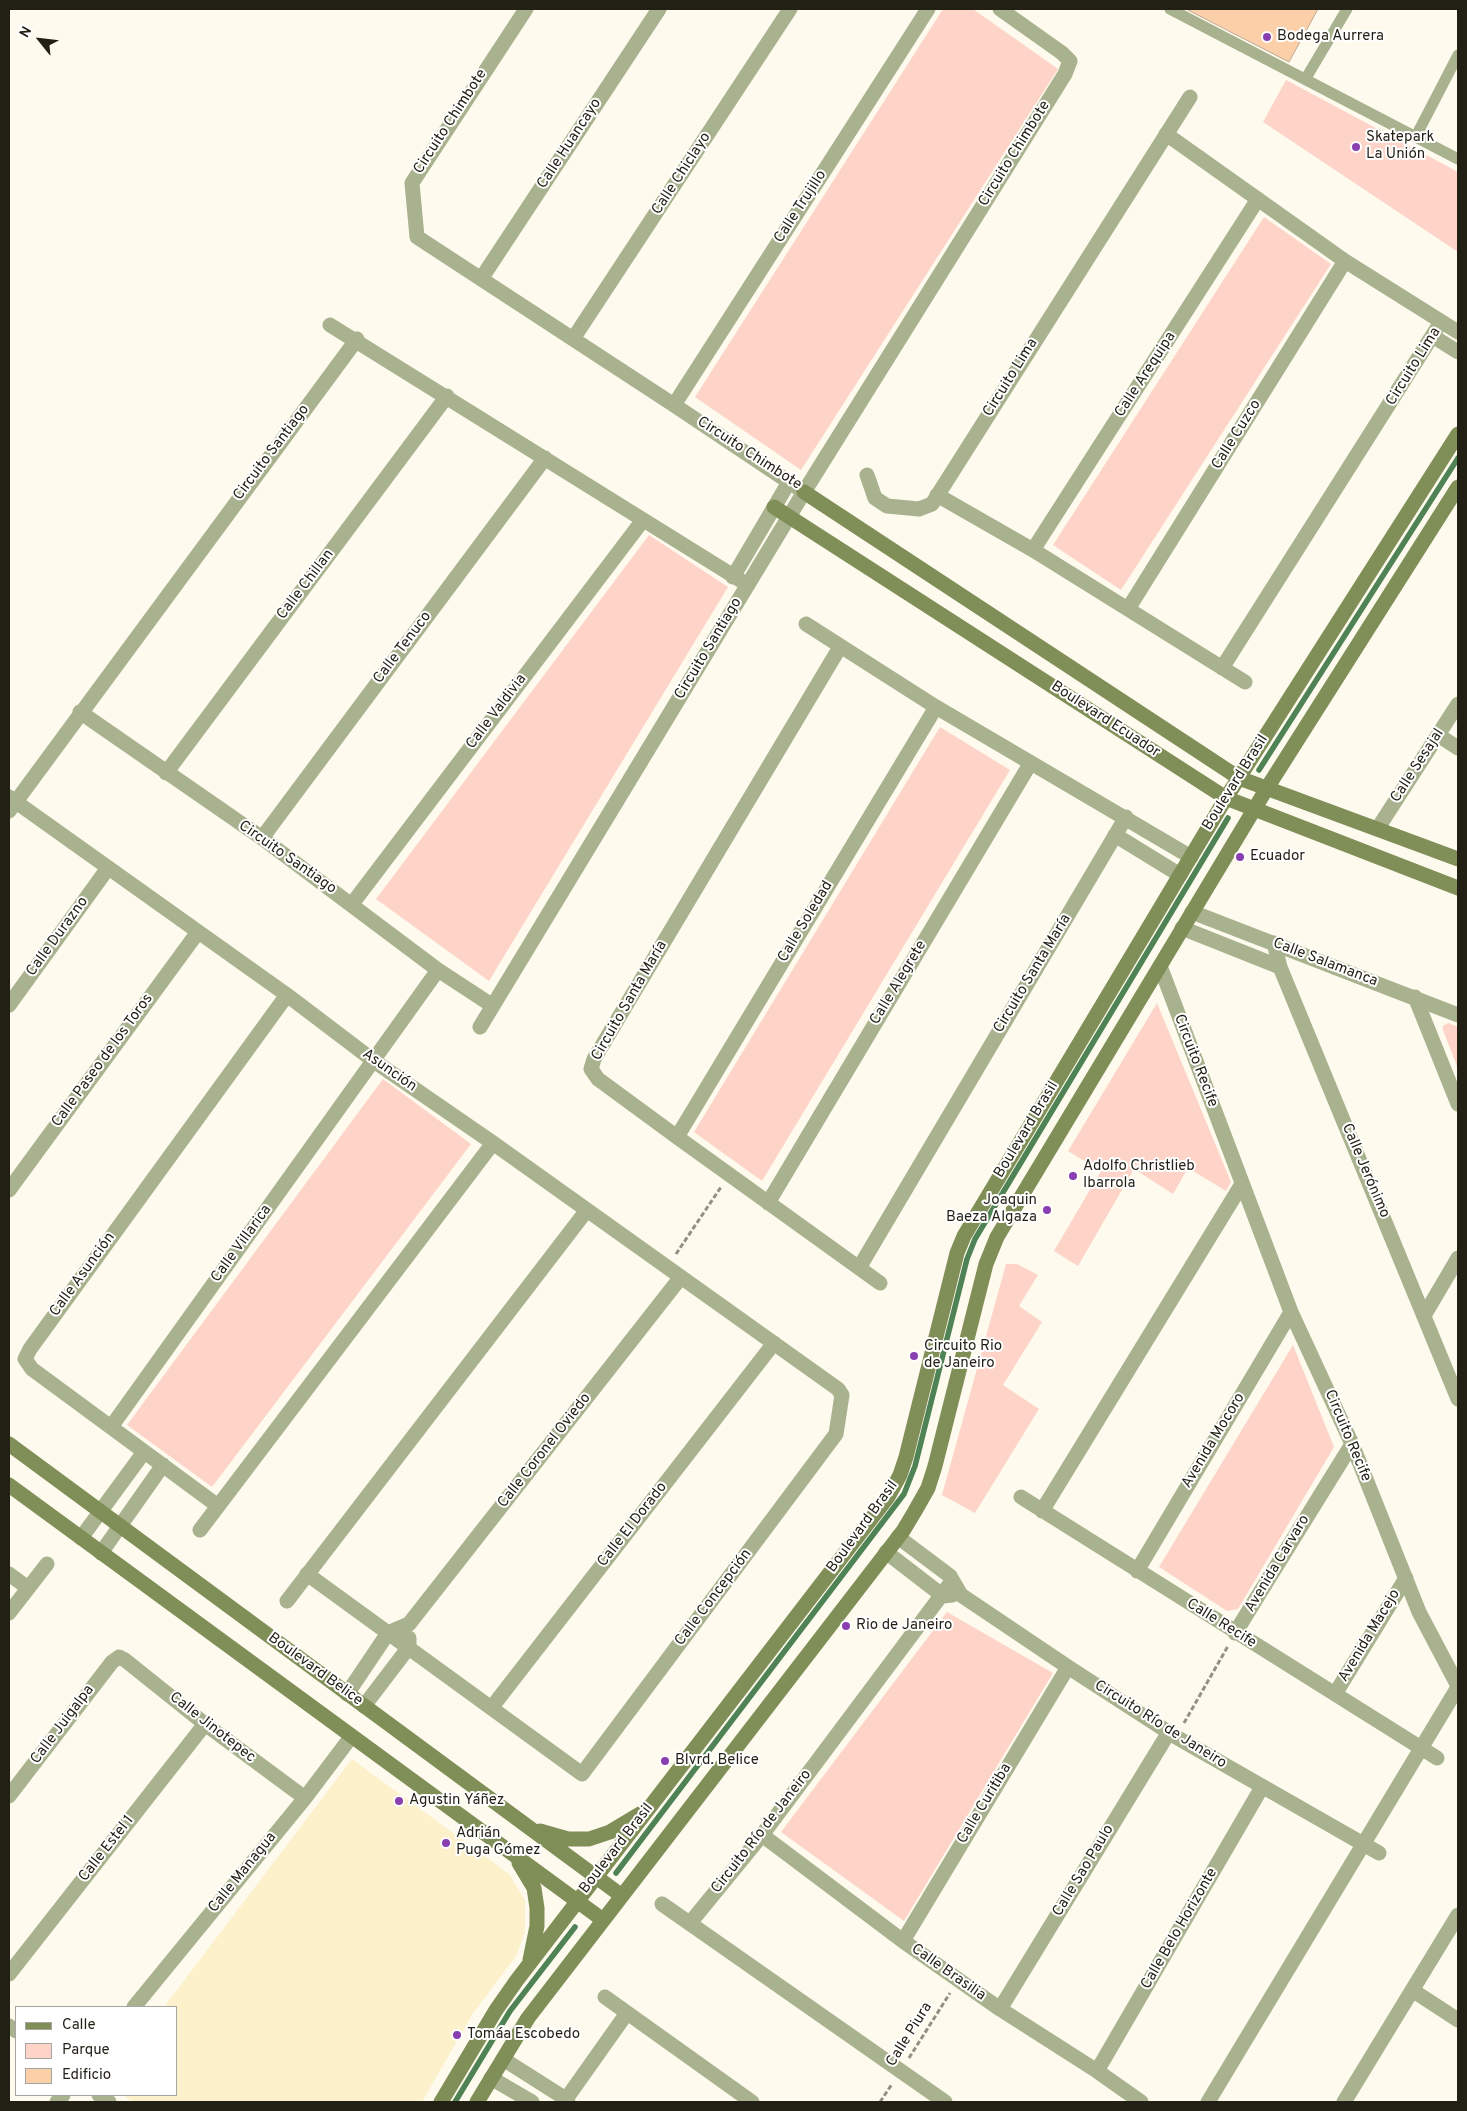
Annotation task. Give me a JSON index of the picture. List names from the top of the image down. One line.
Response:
{"streets":{"main road":["Boulevard Ecuador","Boulevard Brasil","Boulevard Belice"],"street":["Circuito Chimbote","Calle Huancayo","Calle Chiclayo","Calle Trujillo","Circuito Lima","Calle Arequipa","Calle Cuzco","Circuito Santiago","Calle Chillan","Calle Tenuco","Calle Valdivia","Calle Sesajal","Calle Soledad","Calle Durazno","Calle Salamanca","Circuito Santa María","Calle Alegrete","Calle Paseo de los Toros","Circuito Recife","Asunción","Calle Jerónimo","Calle Villarica","Calle Asunción","Avenida Mocoro","Calle Coronel Oviedo","Calle El Dorado","Avenida Carvaro","Calle Concepción","Calle Recife","Avenida Macejo","Calle Juigalpa","Circuito Río de Janeiro","Calle Jinotepec","Calle Curitiba","Calle Estel 1","Calle Sao Paulo","Calle Managua","Calle Belo Horizonte","Calle Brasilia"],"path":["Calle Piura"]},"crossings":[["Circuito Chimbote","Calle Huancayo"],["Circuito Chimbote","Calle Chiclayo"],["Circuito Chimbote","Calle Trujillo"],["Circuito Chimbote","Boulevard Ecuador"],["Circuito Lima","Calle Arequipa"],["Circuito Lima","Calle Cuzco"],["Circuito Santiago","Calle Chillan"],["Circuito Santiago","Calle Tenuco"],["Circuito Santiago","Calle Valdivia"],["Circuito Santiago","Calle Villarica"],["Boulevard Ecuador","Calle Sesajal"],["Boulevard Ecuador","Boulevard Brasil"],["Boulevard Brasil","Calle Salamanca"],["Boulevard Brasil","Circuito Recife"],["Boulevard Brasil","Boulevard Belice"],["Calle Soledad","Circuito Santa María"],["Calle Salamanca","Calle Jerónimo"],["Circuito Santa María","Calle Alegrete"],["Circuito Recife","Avenida Mocoro"],["Circuito Recife","Avenida Carvaro"],["Circuito Recife","Avenida Macejo"],["Asunción","Calle Villarica"],["Asunción","Calle Asunción"],["Asunción","Calle Concepción"],["Calle Villarica","Calle Asunción"],["Avenida Mocoro","Calle Recife"],["Calle Coronel Oviedo","Calle Concepción"],["Calle El Dorado","Calle Concepción"],["Avenida Carvaro","Calle Recife"],["Calle Recife","Avenida Macejo"],["Calle Juigalpa","Calle Jinotepec"],["Circuito Río de Janeiro","Calle Curitiba"],["Circuito Río de Janeiro","Calle Sao Paulo"],["Circuito Río de Janeiro","Calle Belo Horizonte"],["Circuito Río de Janeiro","Calle Brasilia"],["Calle Jinotepec","Calle Estel 1"],["Calle Jinotepec","Calle Managua"],["Calle Curitiba","Calle Brasilia"],["Calle Sao Paulo","Calle Brasilia"],["Calle Belo Horizonte","Calle Brasilia"],["Calle Brasilia","Calle Piura"]],"places":["Bodega Aurrera","Skatepark La Unión","Ecuador","Adolfo Christlieb Ibarrola","Joaquin Baeza Algaza","Circuito Rio de Janeiro","Rio de Janeiro","Blvrd. Belice","Agustin Yáñez","Adrián Puga Gómez","Tomáa Escobedo"],"legend":["Calle","Parque","Edificio"],"north":"top left"}
